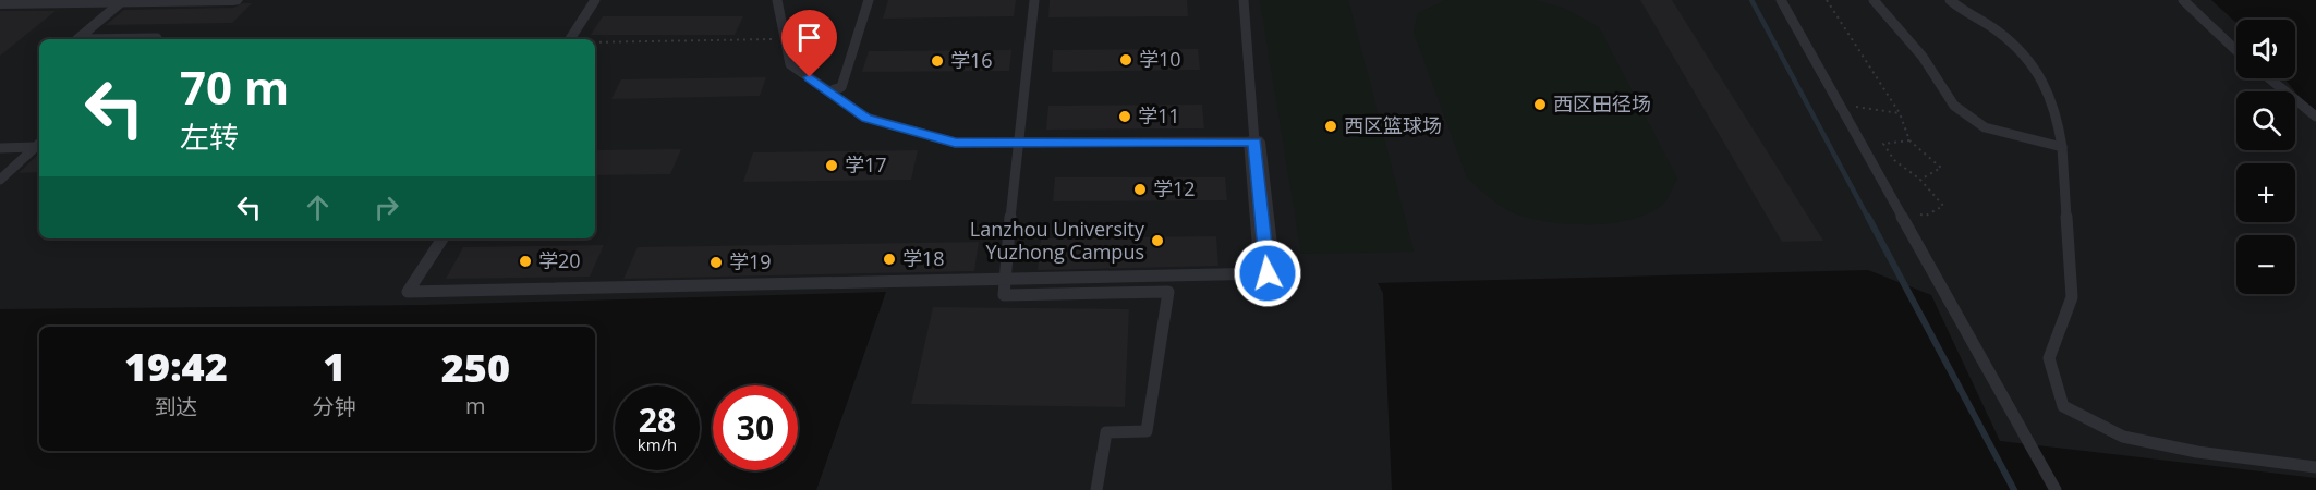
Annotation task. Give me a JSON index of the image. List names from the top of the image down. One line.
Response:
{"places":["学10","学16","西区田径场","学11","西区篮球场","学17","学12","Lanzhou University Yuzhong Campus","学18","学20","学19"],"page":{"map_buttons":["+","−"],"turn":["70 m","左转"],"eta":["19:42","到达","1","分钟","250","m"],"speed":"28 km/h","limit":"30"}}
